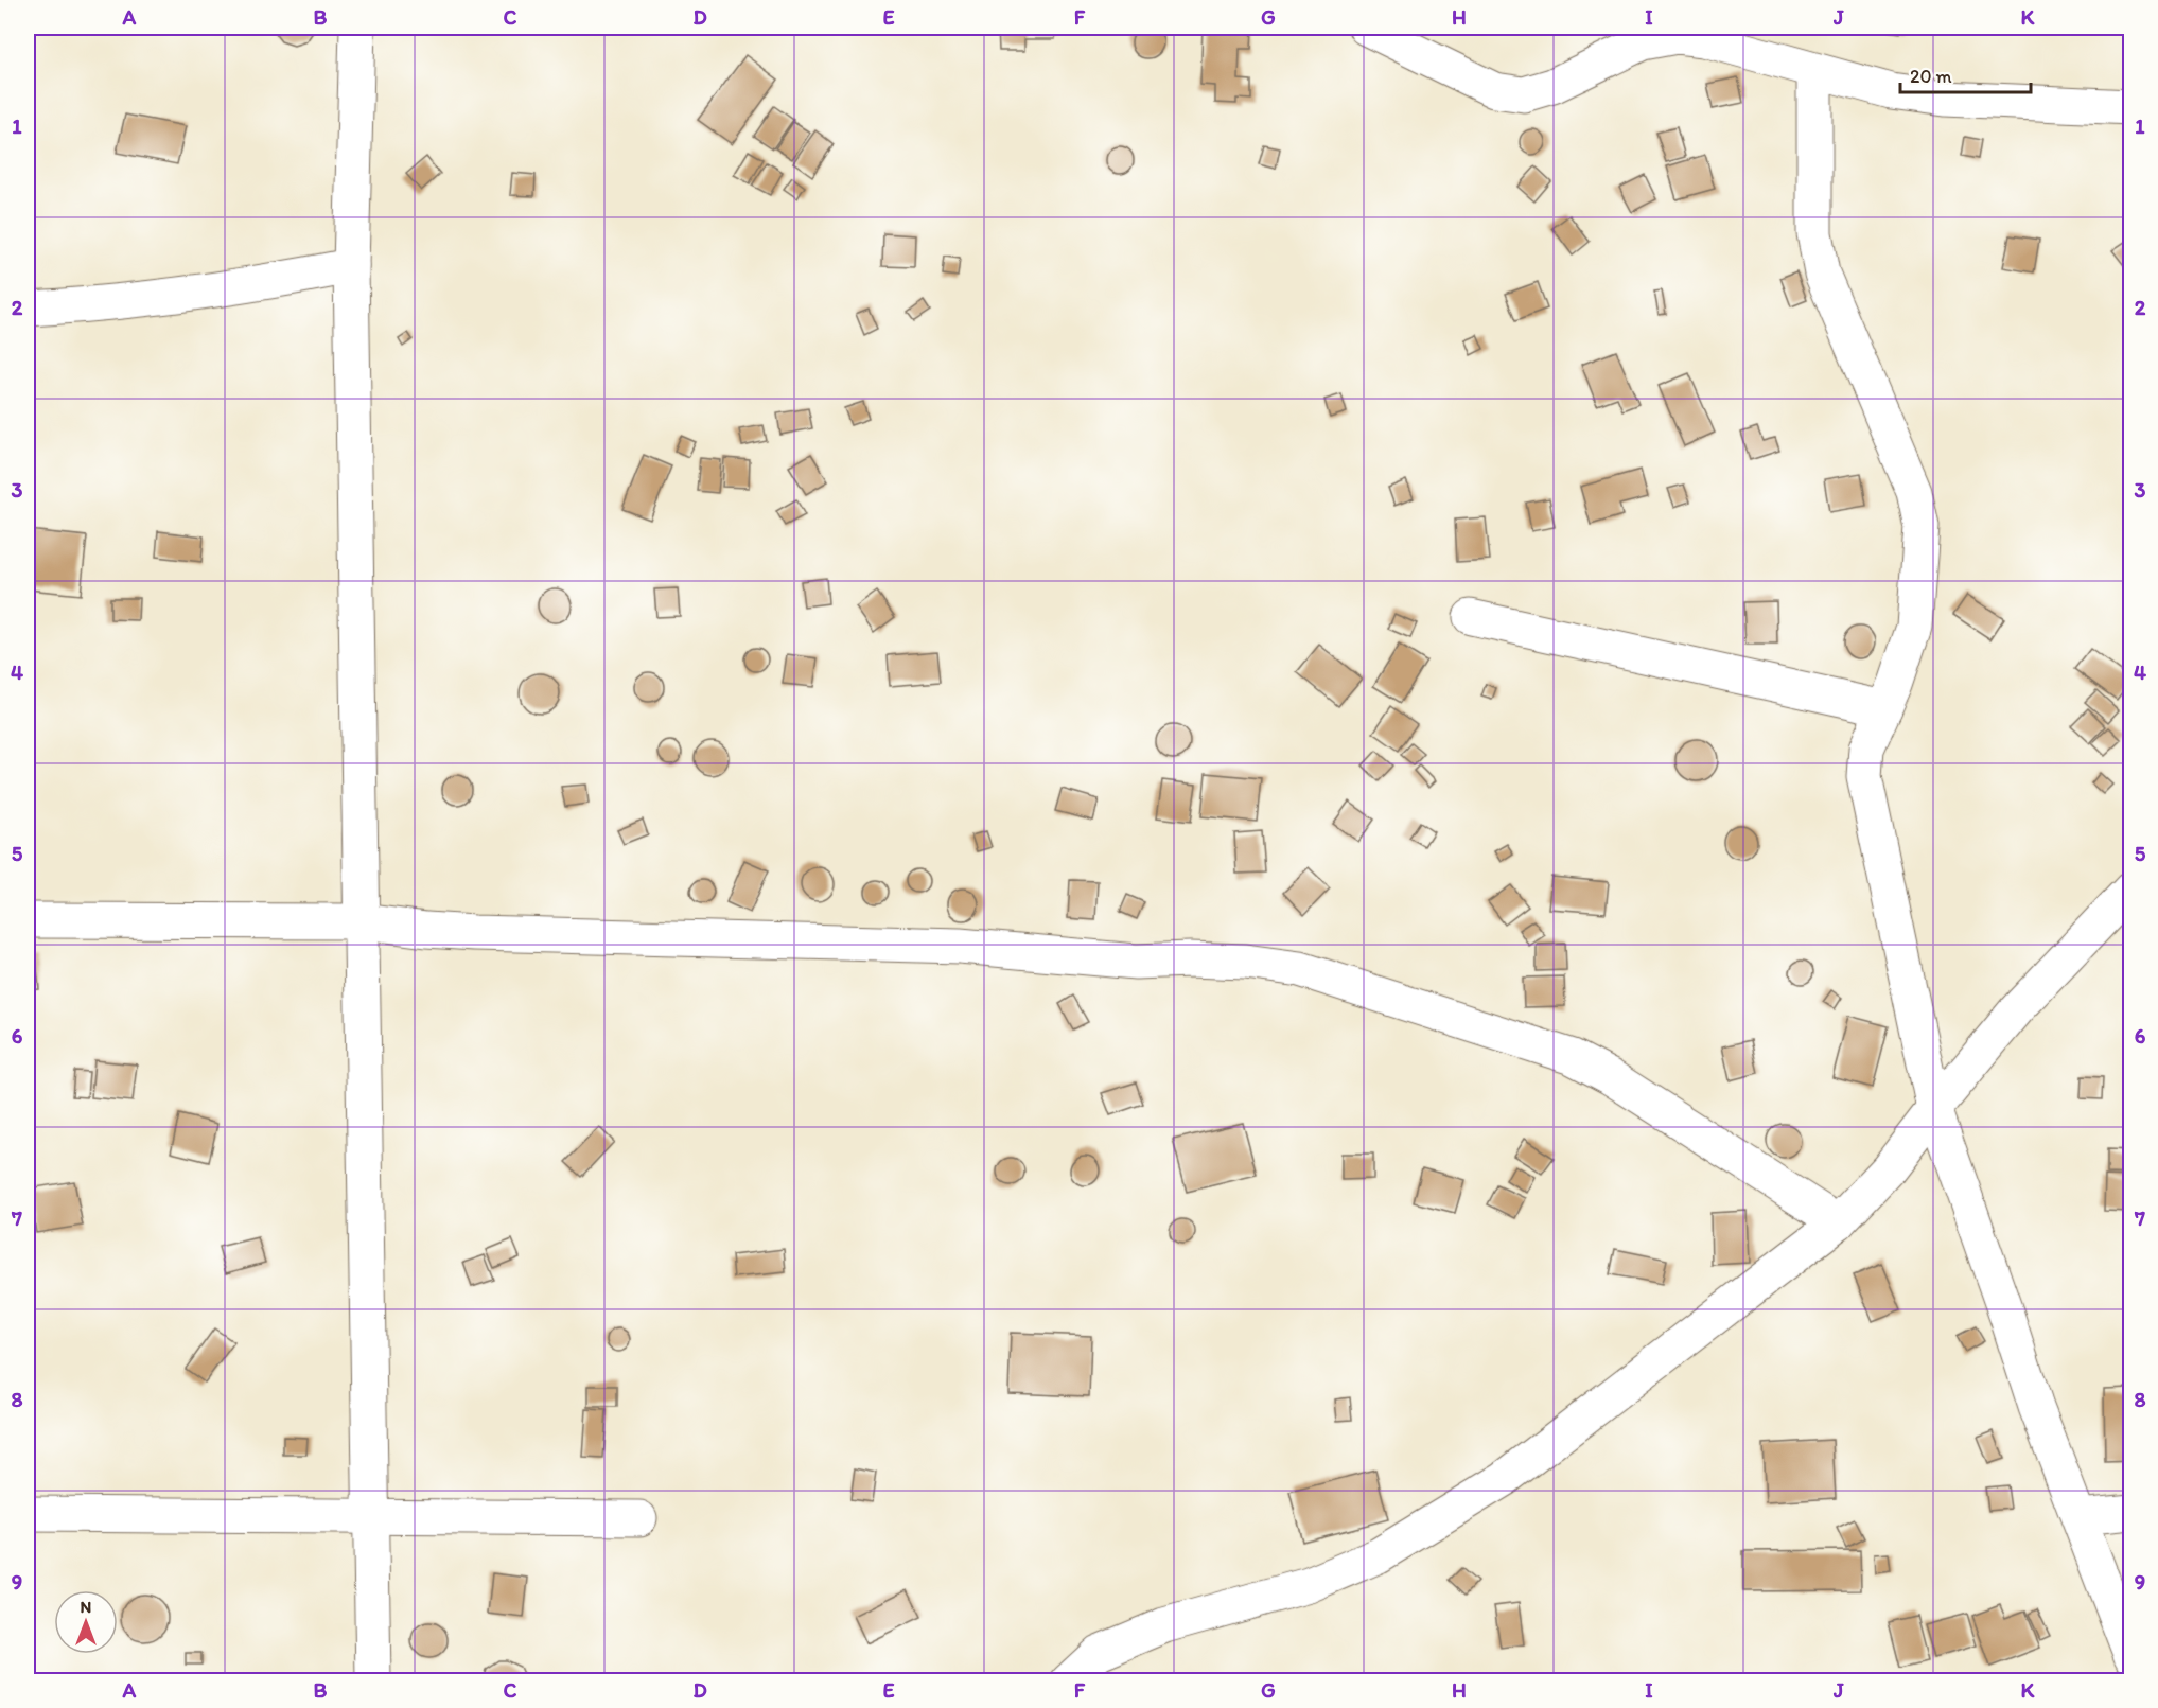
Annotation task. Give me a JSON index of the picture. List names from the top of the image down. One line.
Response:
{"scale_bar":"20 m","north":"top","grid":{"columns":["A","B","C","D","E","F","G","H","I","J","K"],"rows":["1","2","3","4","5","6","7","8","9"]}}
